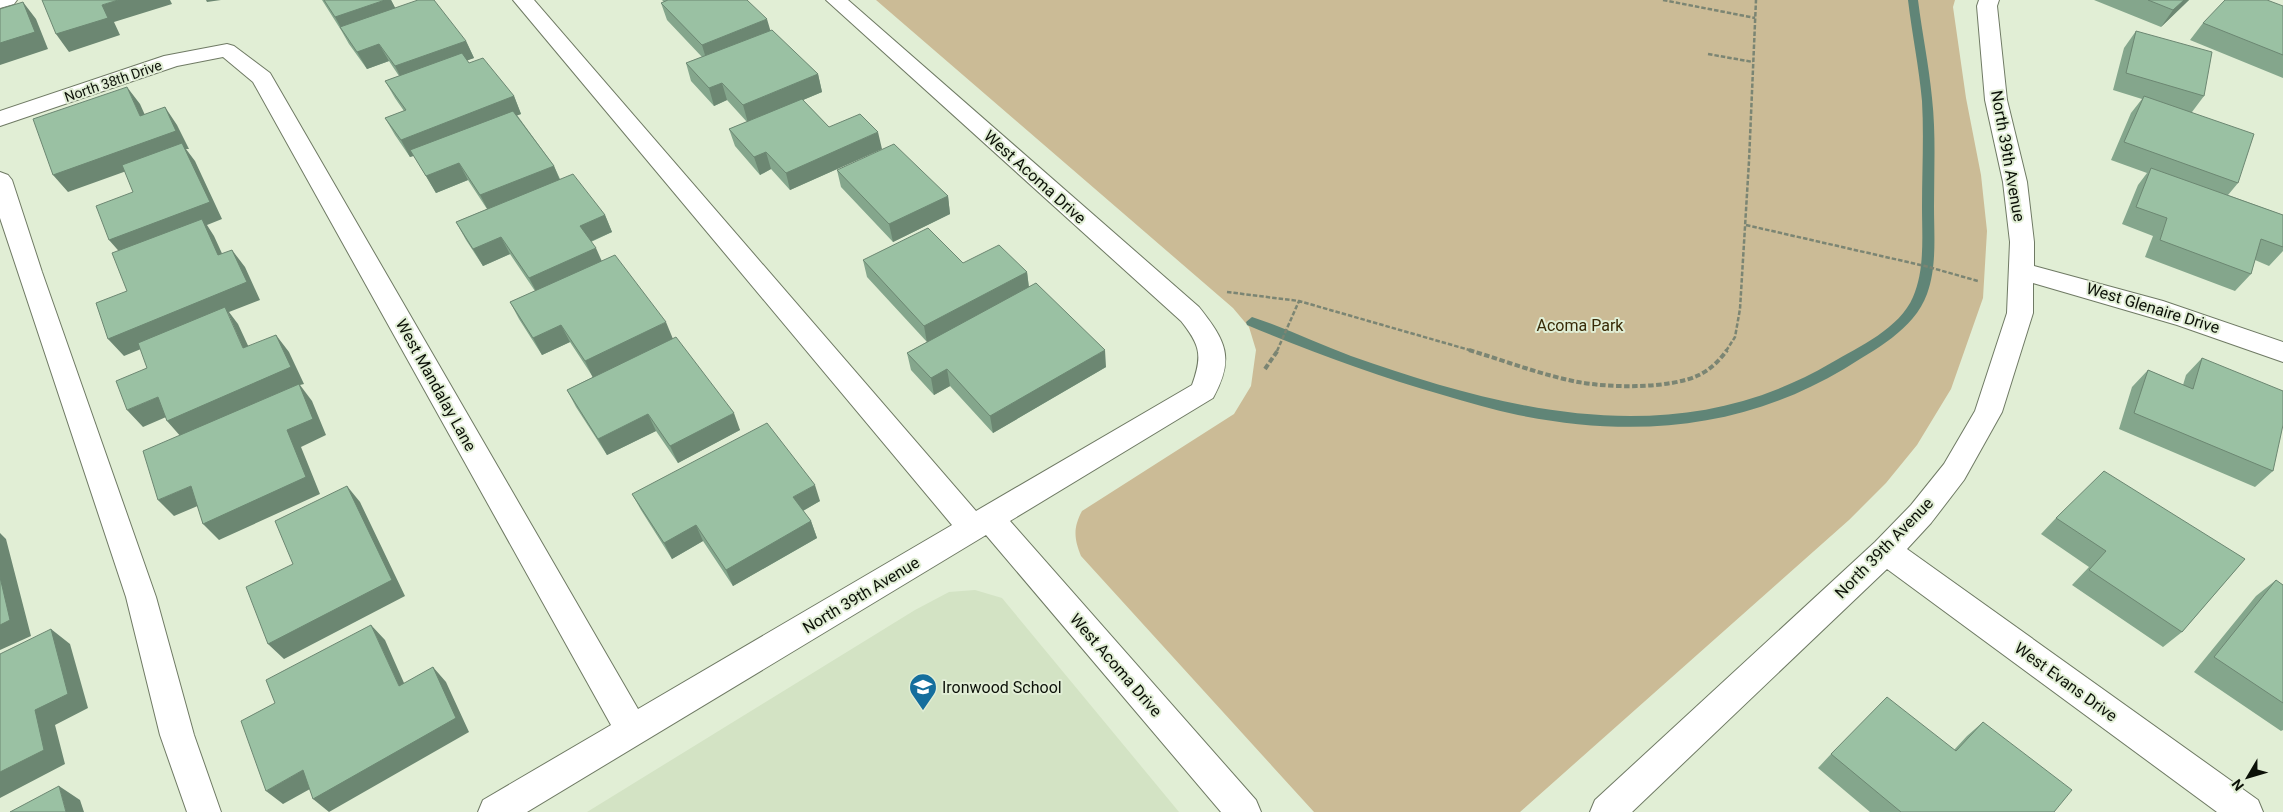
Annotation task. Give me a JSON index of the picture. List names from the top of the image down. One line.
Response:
{"streets":{"street":["North 38th Drive","North 39th Avenue","West Acoma Drive","West Glenaire Drive","West Mandalay Lane","West Evans Drive"]},"crossings":[["North 38th Drive","West Mandalay Lane"],["North 39th Avenue","West Acoma Drive"],["North 39th Avenue","West Glenaire Drive"],["North 39th Avenue","West Mandalay Lane"],["North 39th Avenue","West Evans Drive"]],"parks":["Acoma Park"],"places":{"school or university":["Ironwood School"]},"north":"bottom left"}
